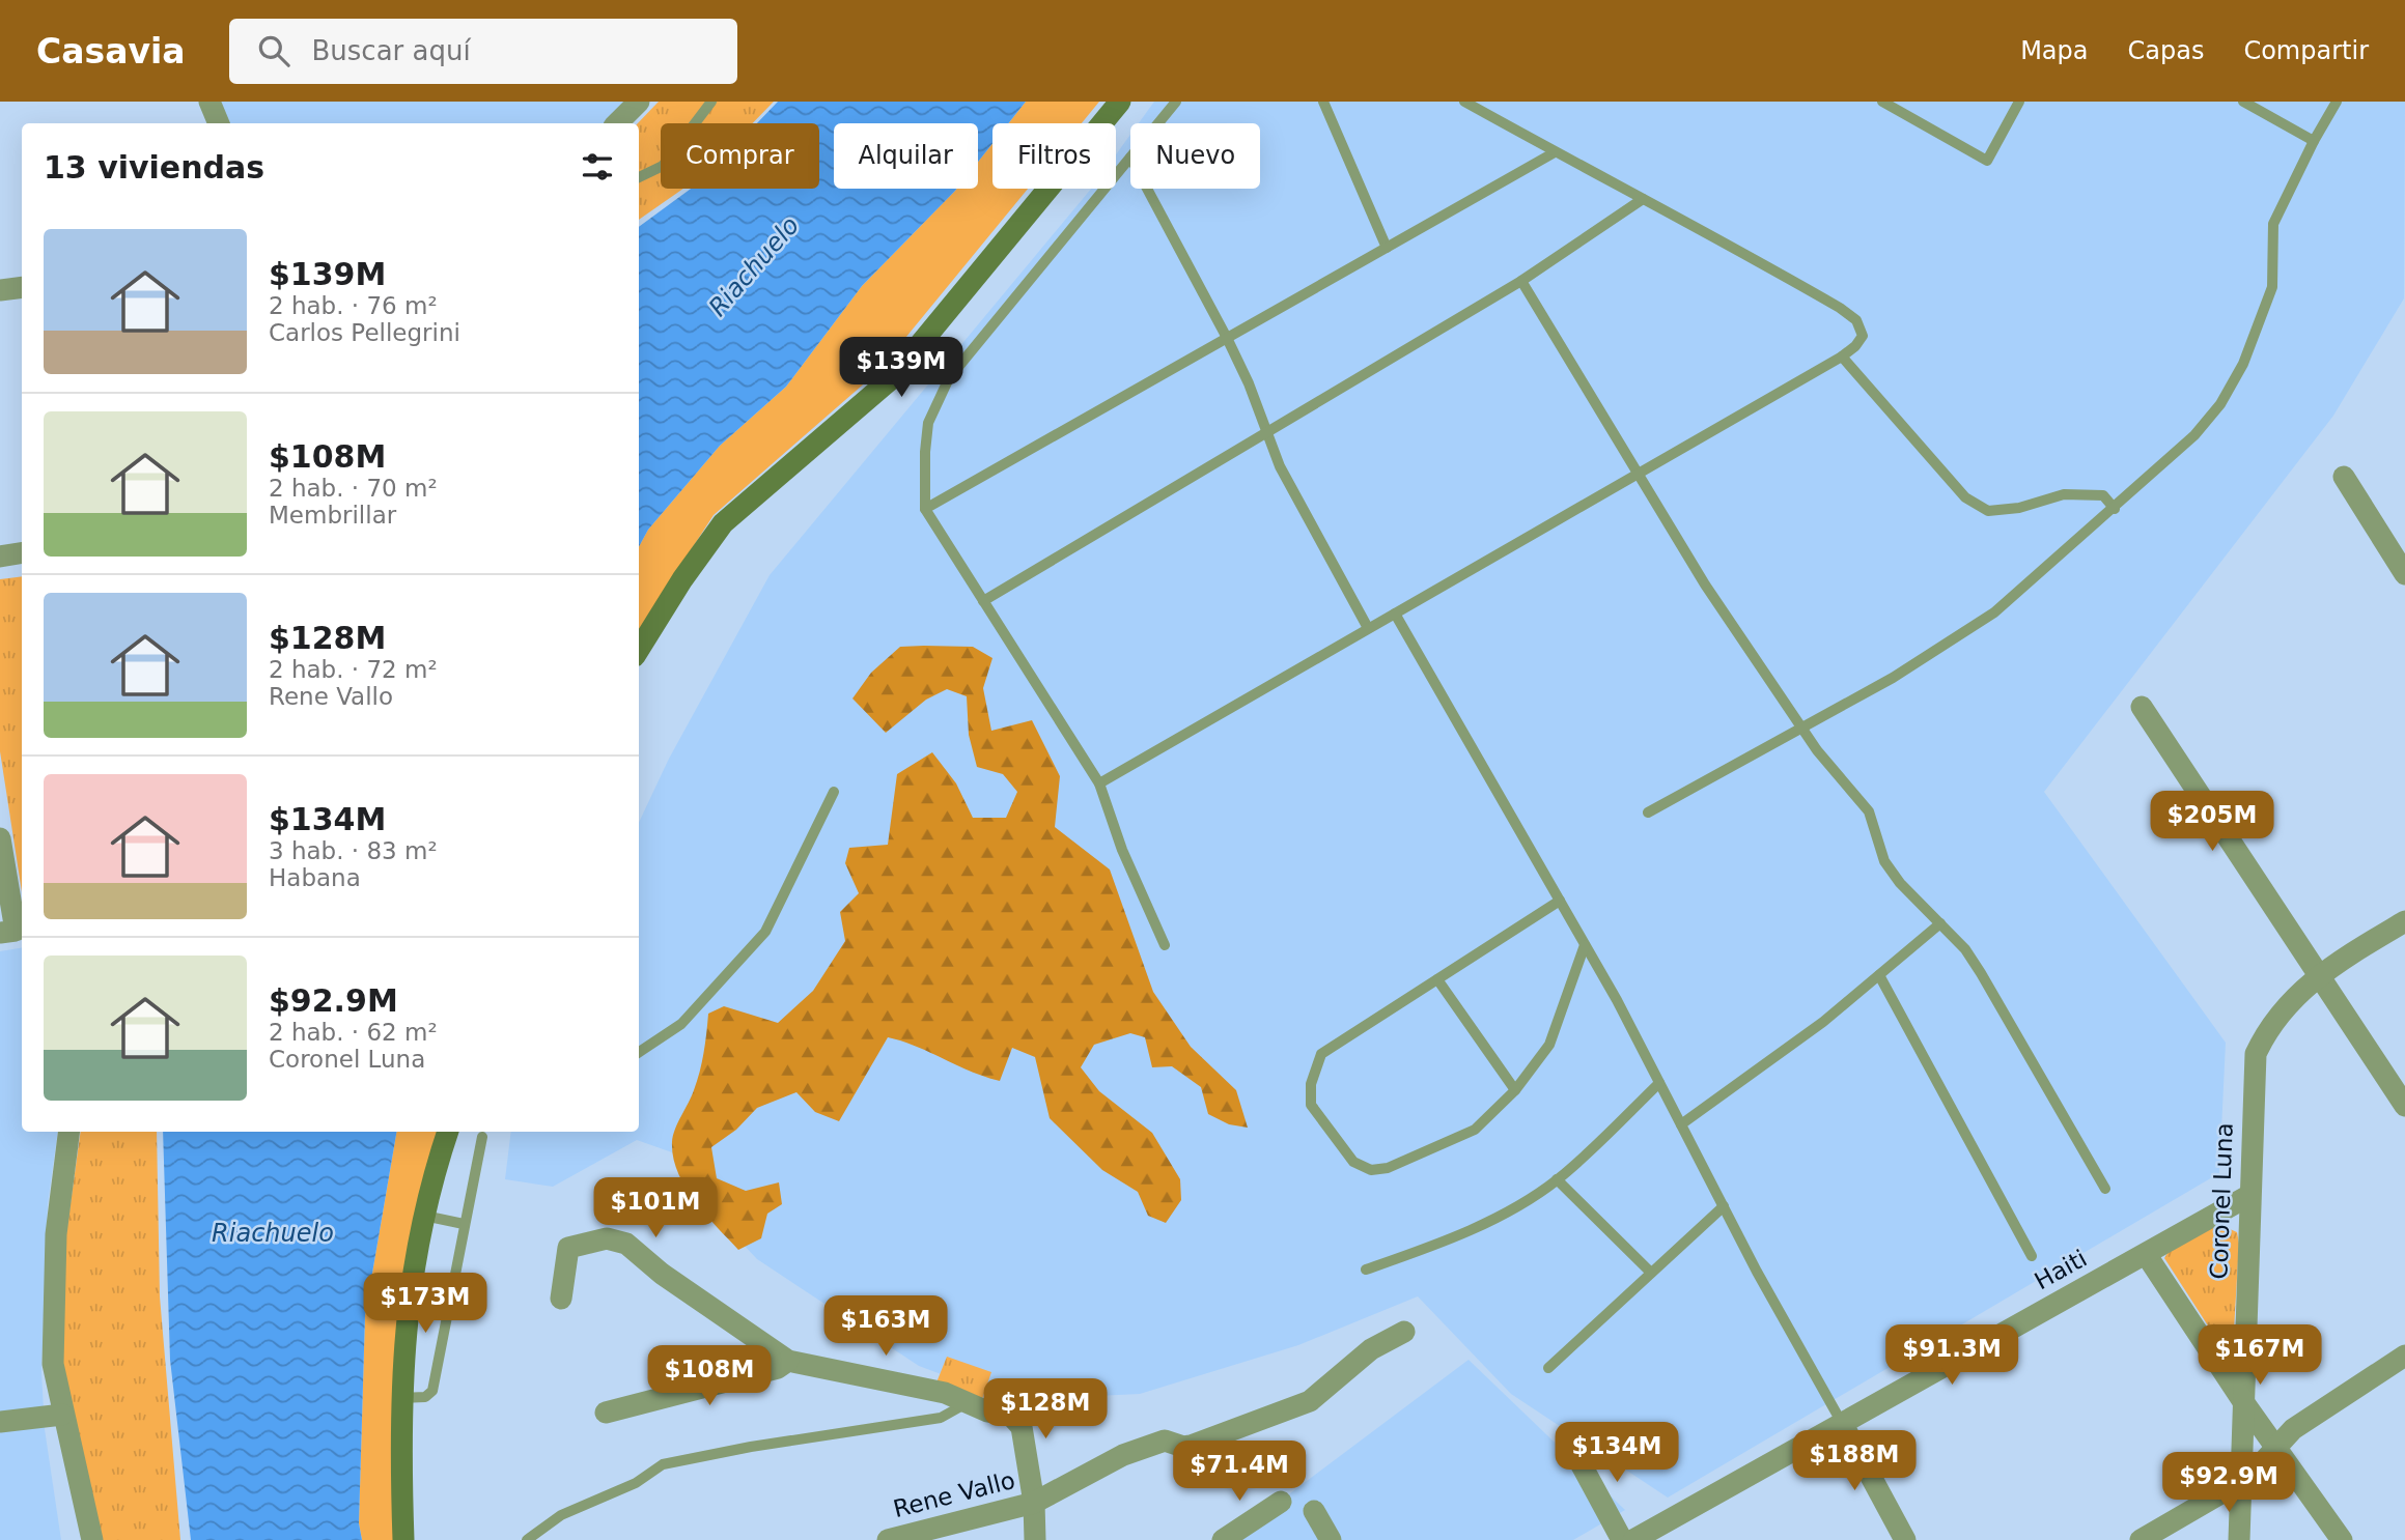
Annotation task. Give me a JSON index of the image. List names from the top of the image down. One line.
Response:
{"streets":{"street":["Coronel Luna","Haiti","Rene Vallo"]},"crossings":[["Coronel Luna","Haiti"]],"water":["Riachuelo"],"page":{"header":"Casavia","search":"Buscar aquí","nav":["Mapa","Capas","Compartir"],"chip":["Comprar","Alquilar","Filtros","Nuevo"],"heading":"13 viviendas","list":[{"name":"$139M","note":"2 hab. · 76 m² · Carlos Pellegrini"},{"name":"$108M","note":"2 hab. · 70 m² · Membrillar"},{"name":"$128M","note":"2 hab. · 72 m² · Rene Vallo"},{"name":"$134M","note":"3 hab. · 83 m² · Habana"},{"name":"$92.9M","note":"2 hab. · 62 m² · Coronel Luna"}],"price":["$139M","$205M","$101M","$173M","$163M","$91.3M","$167M","$108M","$128M","$134M","$188M","$71.4M","$92.9M"]}}
